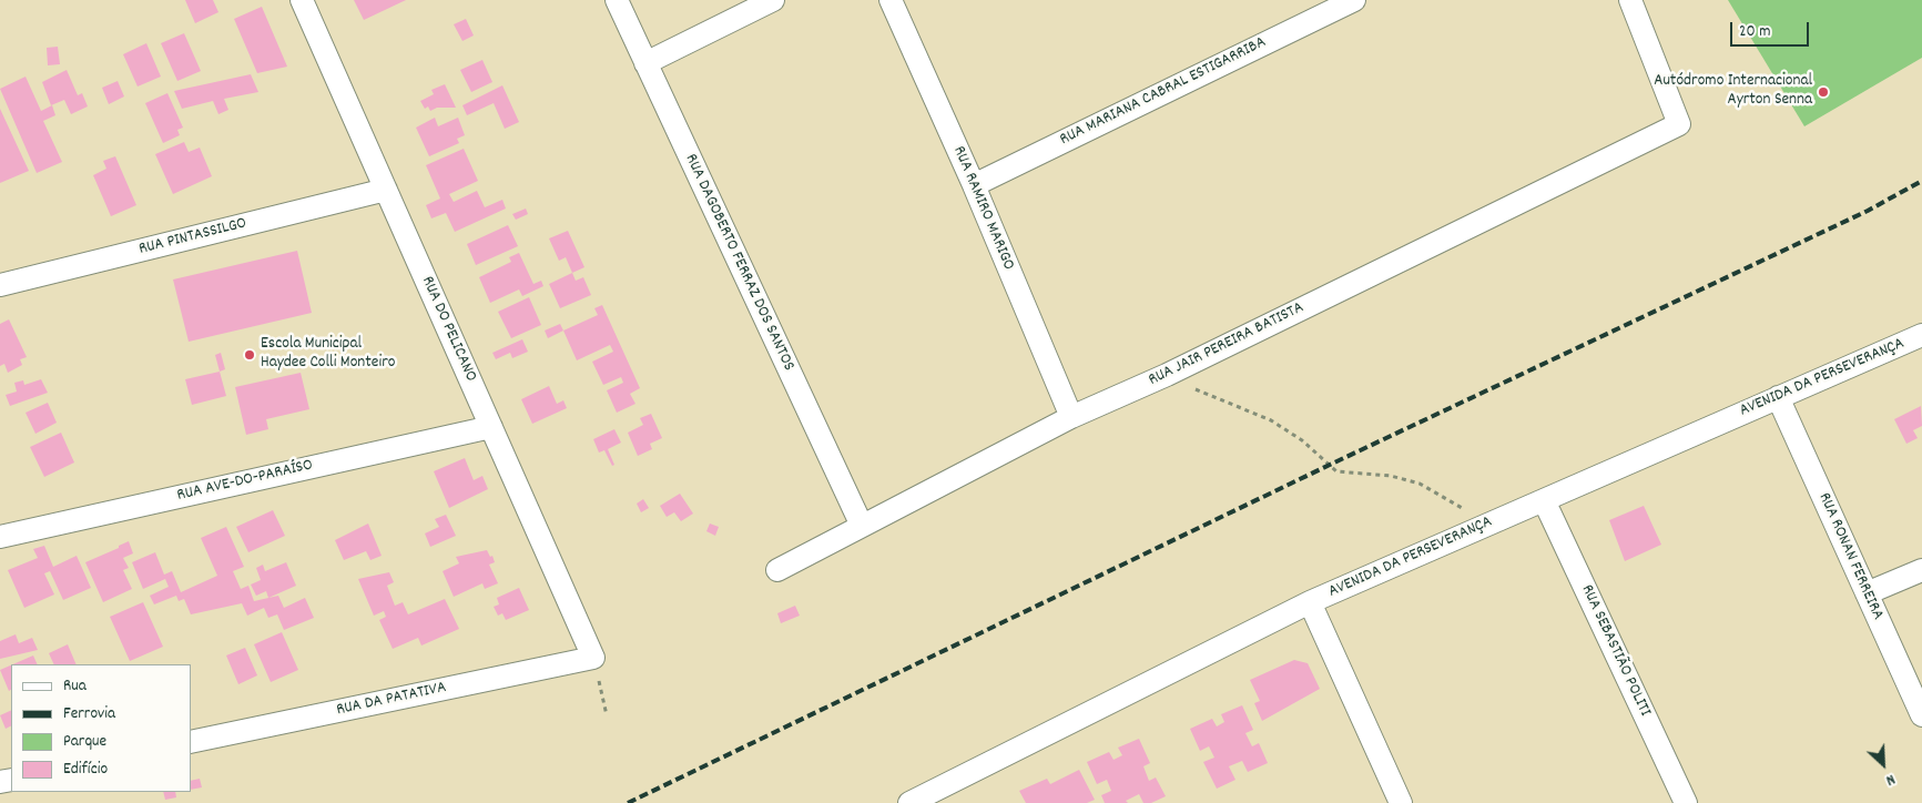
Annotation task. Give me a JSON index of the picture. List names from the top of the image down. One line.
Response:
{"streets":{"street":["RUA MARIANA CABRAL ESTIGARRIBA","RUA RAMIRO MARIGO","RUA PINTASSILGO","RUA DAGOBERTO FERRAZ DOS SANTOS","RUA DO PELICANO","RUA JAIR PEREIRA BATISTA","AVENIDA DA PERSEVERANÇA","RUA AVE-DO-PARAÍSO","RUA RONAN FERREIRA","RUA SEBASTIÃO POLITI","RUA DA PATATIVA"]},"crossings":[["RUA MARIANA CABRAL ESTIGARRIBA","RUA RAMIRO MARIGO"],["RUA RAMIRO MARIGO","RUA JAIR PEREIRA BATISTA"],["RUA PINTASSILGO","RUA DO PELICANO"],["RUA DAGOBERTO FERRAZ DOS SANTOS","RUA JAIR PEREIRA BATISTA"],["RUA DO PELICANO","RUA AVE-DO-PARAÍSO"],["RUA DO PELICANO","RUA DA PATATIVA"],["AVENIDA DA PERSEVERANÇA","RUA RONAN FERREIRA"],["AVENIDA DA PERSEVERANÇA","RUA SEBASTIÃO POLITI"]],"places":["Autódromo Internacional Ayrton Senna","Escola Municipal Haydee Colli Monteiro"],"legend":["Rua","Ferrovia","Parque","Edifício"],"scale_bar":"20 m","north":"bottom right"}
